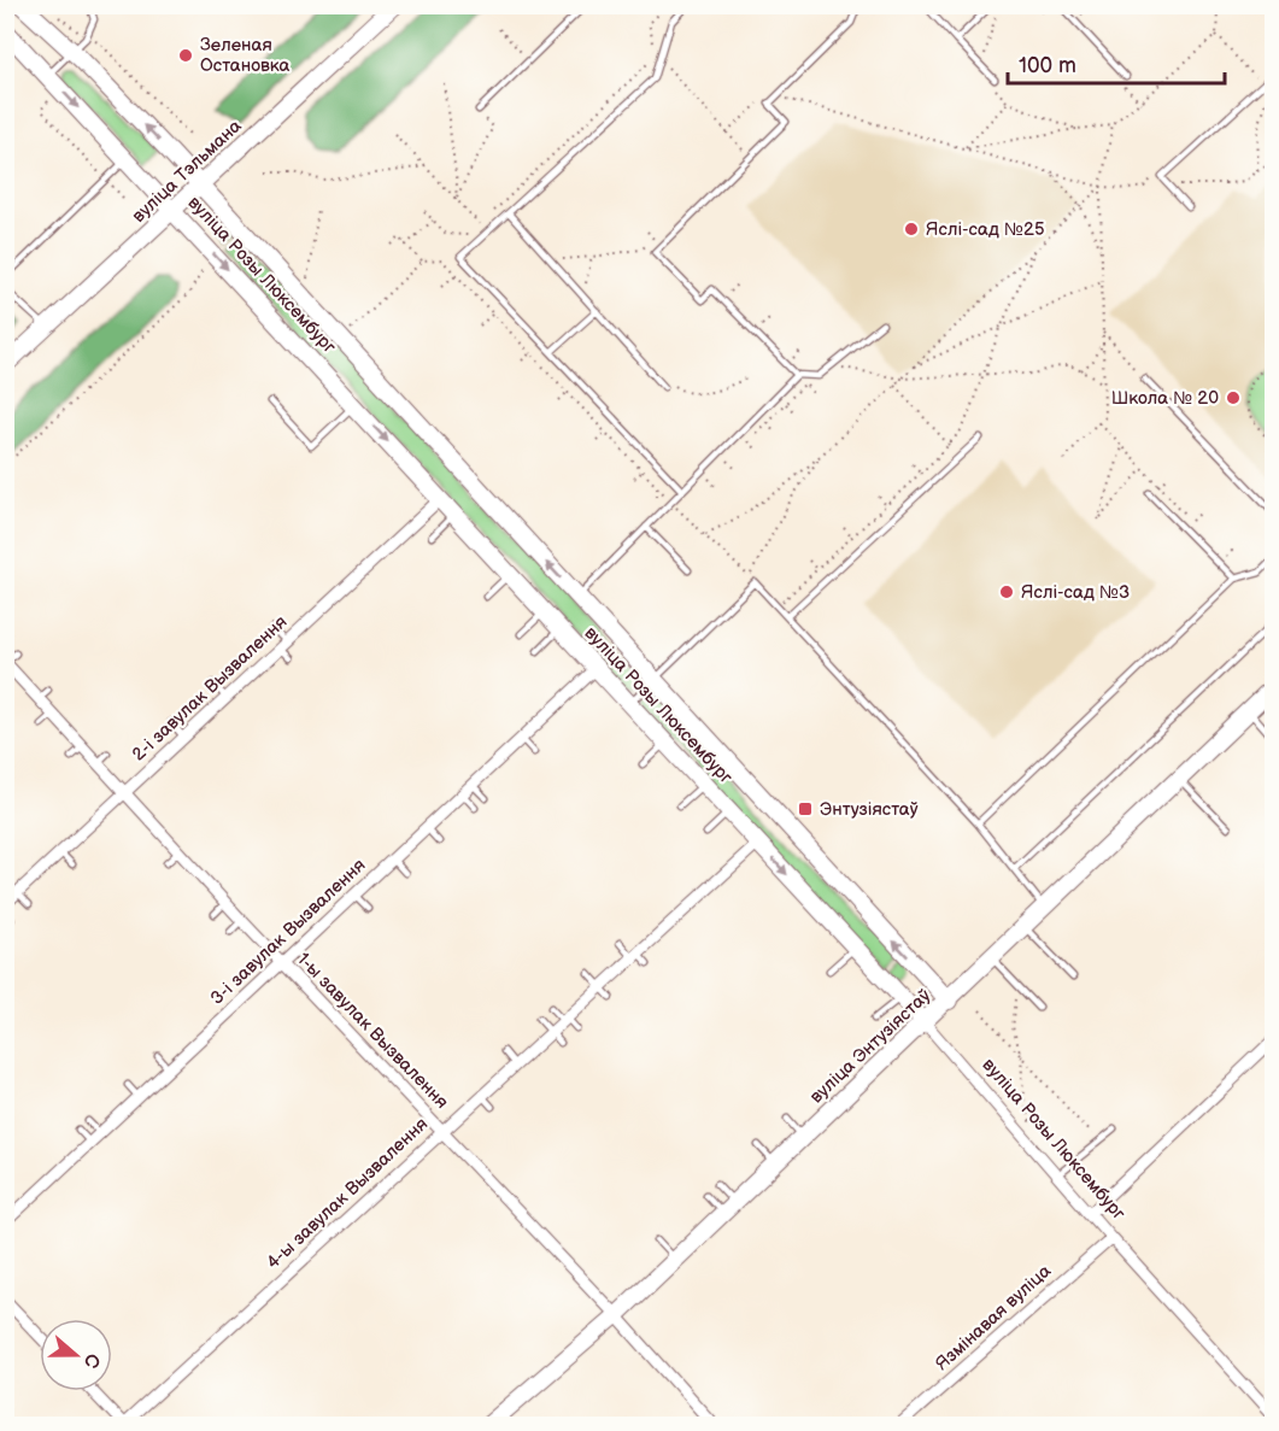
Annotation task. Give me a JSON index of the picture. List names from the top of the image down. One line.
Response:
{"streets":{"main road":["вуліца Тэльмана","вуліца Розы Люксембург","вуліца Энтузіястаў"],"street":["2-і завулак Вызвалення","3-і завулак Вызвалення","1-ы завулак Вызвалення","4-ы завулак Вызвалення","Язмінавая вуліца"]},"crossings":[["вуліца Тэльмана","вуліца Розы Люксембург"],["вуліца Розы Люксембург","2-і завулак Вызвалення"],["вуліца Розы Люксембург","3-і завулак Вызвалення"],["вуліца Розы Люксембург","вуліца Энтузіястаў"],["вуліца Розы Люксембург","4-ы завулак Вызвалення"],["вуліца Розы Люксембург","Язмінавая вуліца"],["2-і завулак Вызвалення","1-ы завулак Вызвалення"],["3-і завулак Вызвалення","1-ы завулак Вызвалення"],["1-ы завулак Вызвалення","вуліца Энтузіястаў"],["1-ы завулак Вызвалення","4-ы завулак Вызвалення"]],"places":{"other":["Зеленая Остановка","Яслі-сад №25","Школа № 20","Яслі-сад №3"],"transit":["Энтузіястаў"]},"scale_bar":"100 m","north":"right"}
